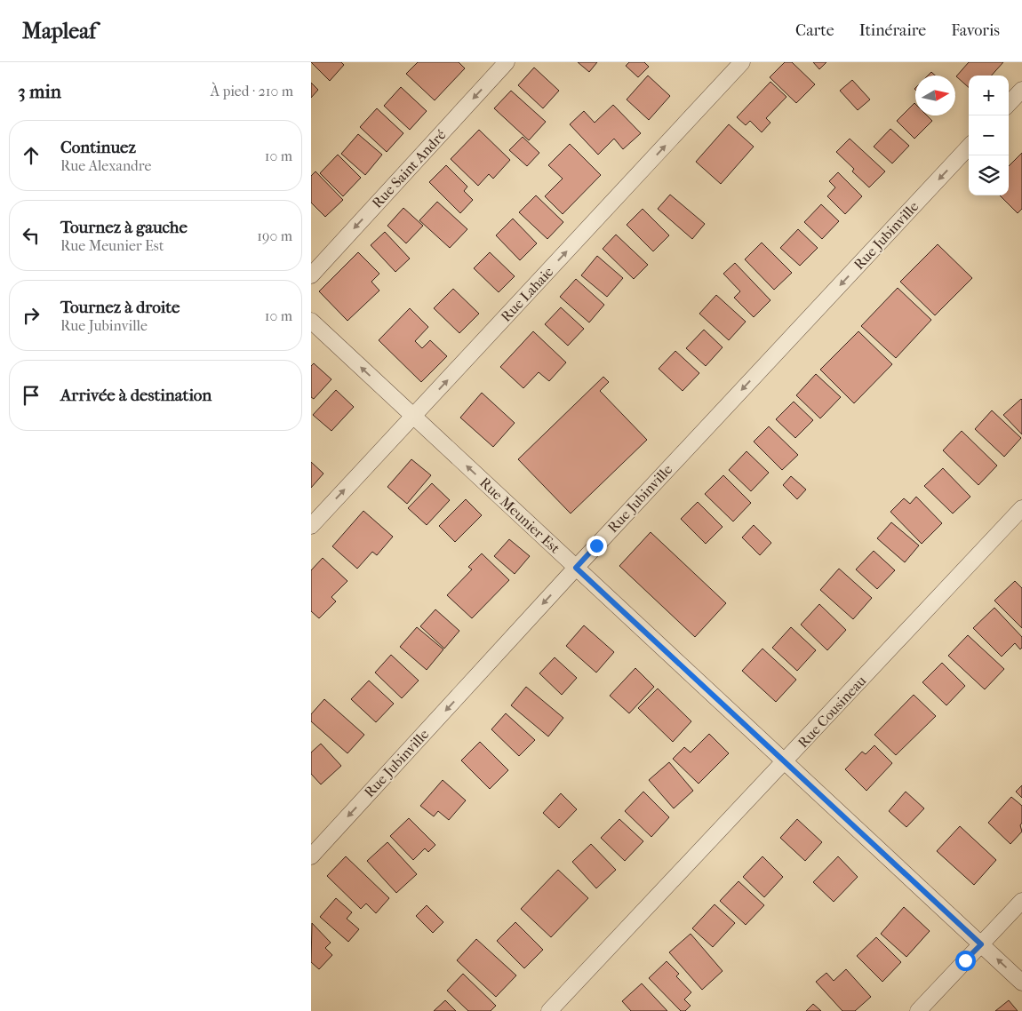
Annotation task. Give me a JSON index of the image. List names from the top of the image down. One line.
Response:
{"streets":{"street":["Rue Saint André","Rue Jubinville","Rue Lahaie","Rue Meunier Est","Rue Cousineau"]},"crossings":[["Rue Jubinville","Rue Meunier Est"],["Rue Lahaie","Rue Meunier Est"],["Rue Meunier Est","Rue Cousineau"]],"one_way":["Rue Saint André","Rue Jubinville","Rue Lahaie","Rue Meunier Est"],"north":"right","page":{"header":"Mapleaf","nav":["Carte","Itinéraire","Favoris"],"heading":["3 min","À pied · 210 m"],"map_buttons":["+","−"],"list":[["Continuez","Rue Alexandre","10 m"],["Tournez à gauche","Rue Meunier Est","190 m"],["Tournez à droite","Rue Jubinville","10 m"],"Arrivée à destination"]}}
